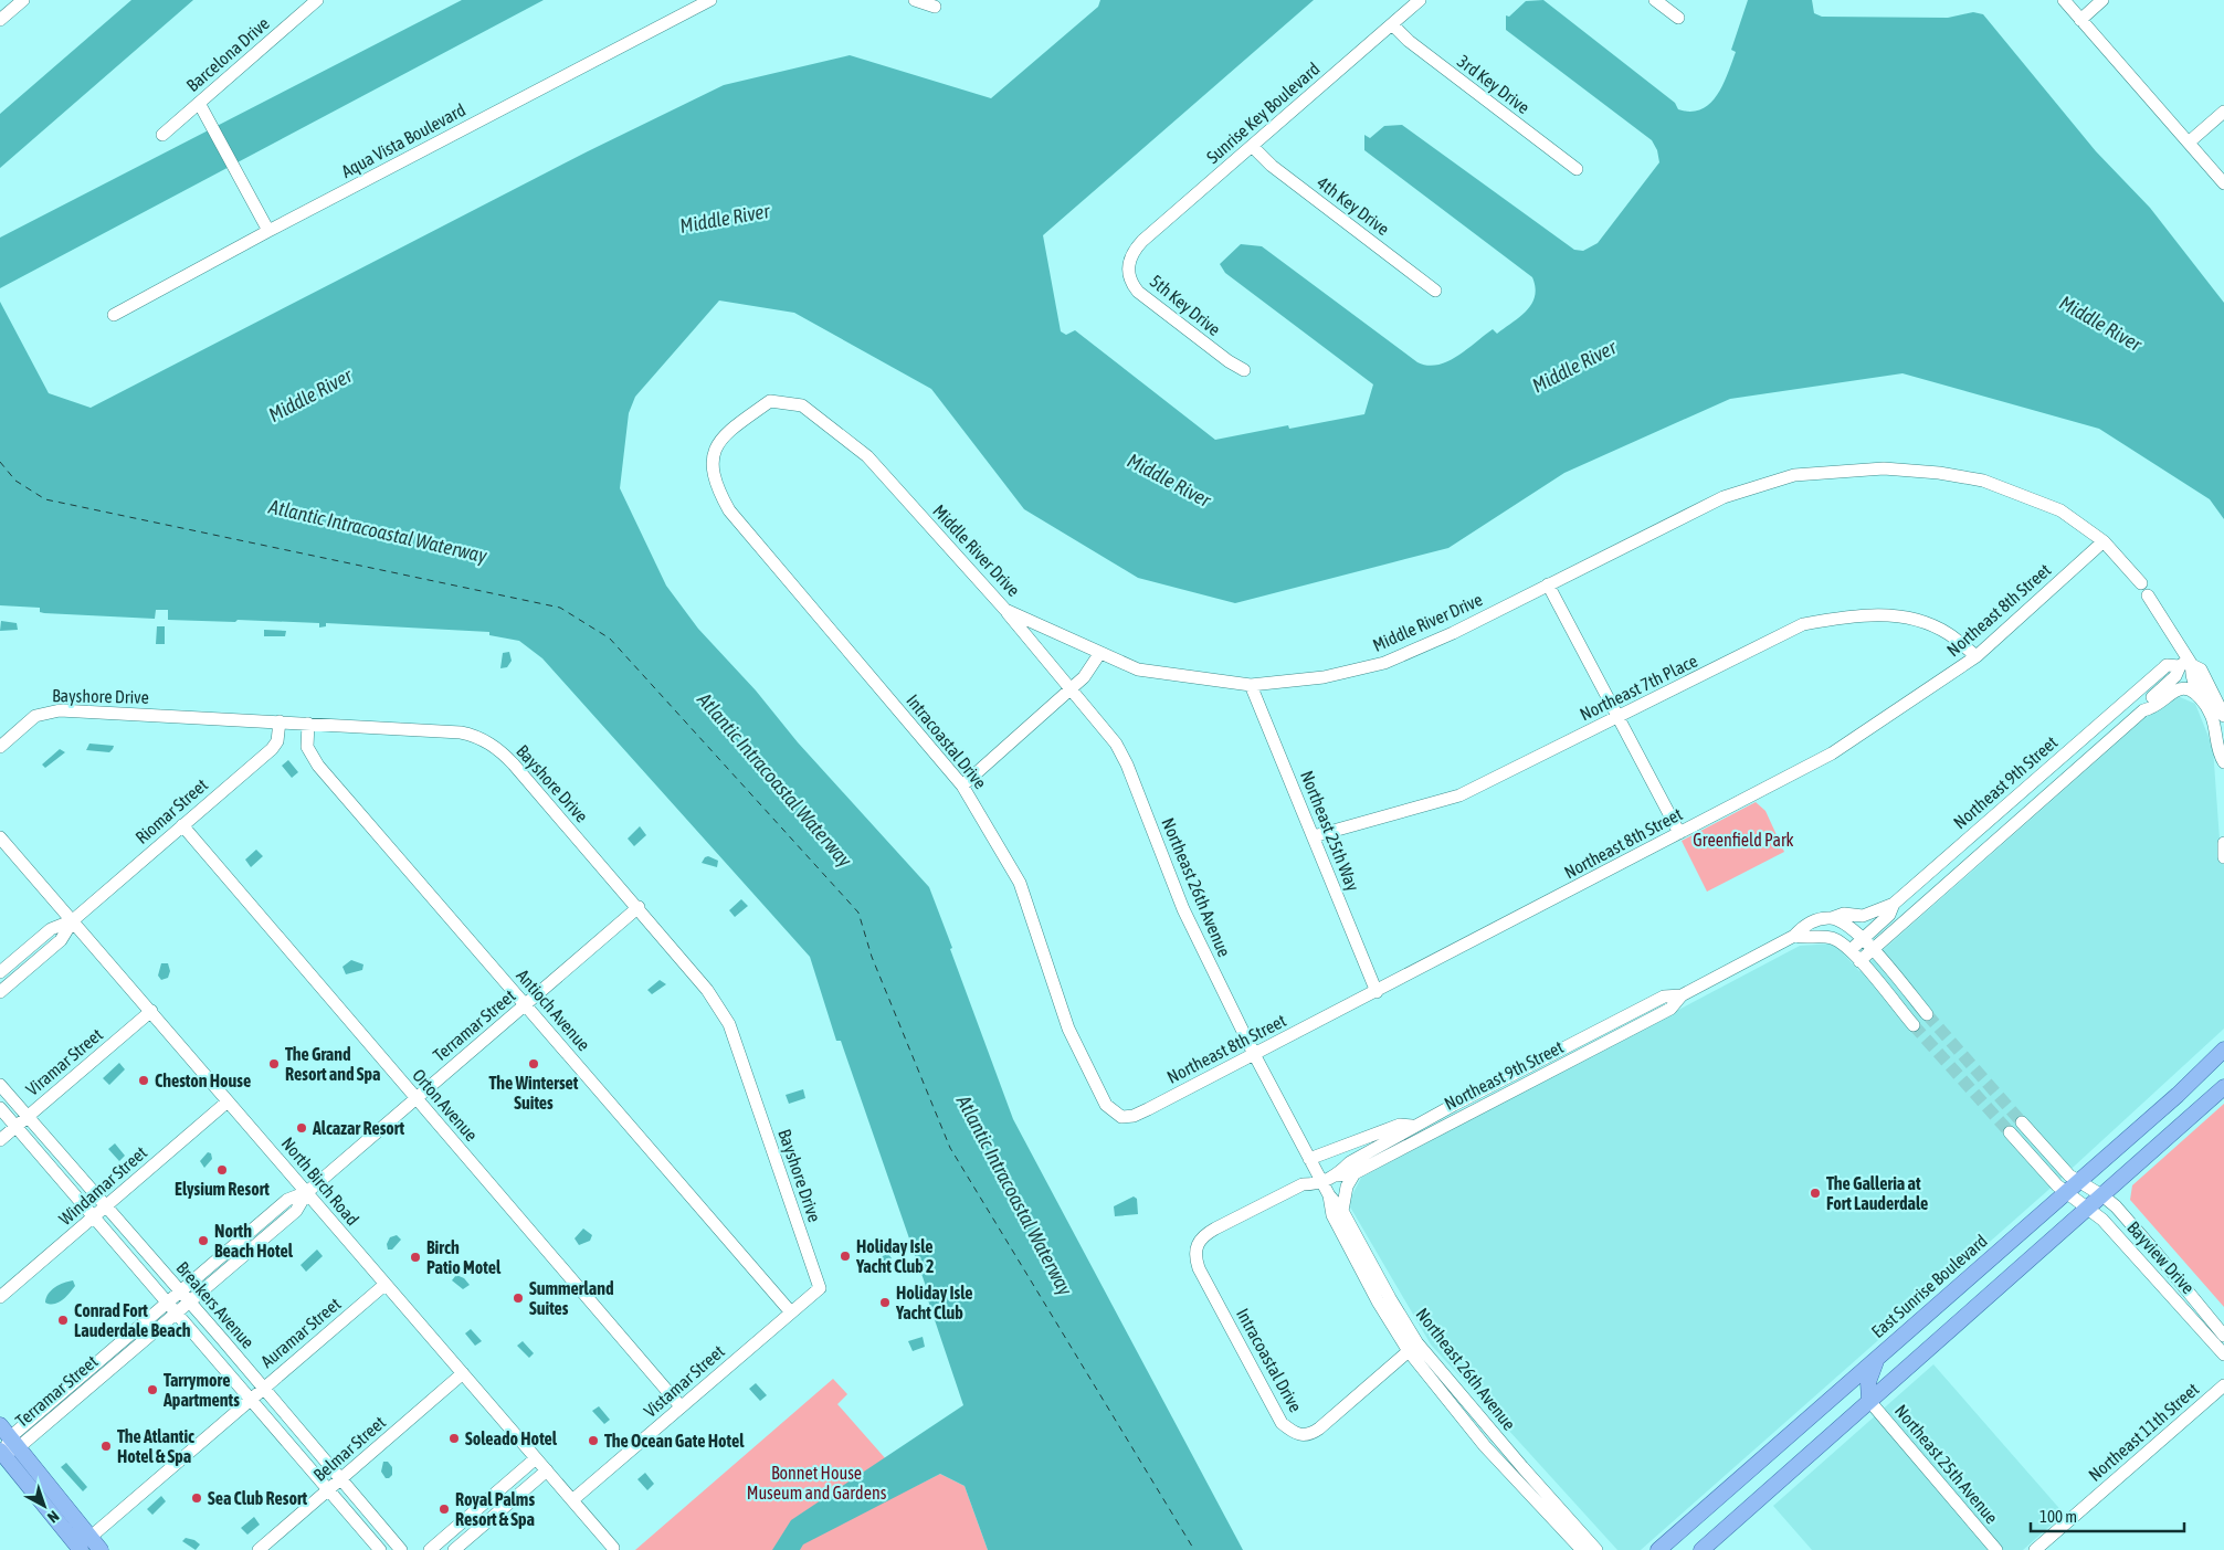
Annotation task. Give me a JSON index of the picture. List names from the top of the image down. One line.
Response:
{"streets":{"main road":["East Sunrise Boulevard"],"street":["Barcelona Drive","3rd Key Drive","Sunrise Key Boulevard","Aqua Vista Boulevard","4th Key Drive","5th Key Drive","Middle River Drive","Northeast 8th Street","Northeast 7th Place","Bayshore Drive","Intracoastal Drive","Northeast 9th Street","Riomar Street","Northeast 25th Way","Northeast 26th Avenue","Antioch Avenue","Terramar Street","Viramar Street","Orton Avenue","North Birch Road","Windamar Street","Bayview Drive","Breakers Avenue","Auramar Street","Vistamar Street","Northeast 11th Street","Belmar Street","Northeast 25th Avenue"]},"crossings":[["3rd Key Drive","Sunrise Key Boulevard"],["Sunrise Key Boulevard","4th Key Drive"],["Sunrise Key Boulevard","5th Key Drive"],["Middle River Drive","Northeast 8th Street"],["Middle River Drive","Intracoastal Drive"],["Middle River Drive","Northeast 25th Way"],["Middle River Drive","Northeast 26th Avenue"],["Northeast 8th Street","Northeast 7th Place"],["Northeast 8th Street","Intracoastal Drive"],["Northeast 8th Street","Northeast 25th Way"],["Northeast 8th Street","Northeast 26th Avenue"],["Northeast 7th Place","Northeast 25th Way"],["Bayshore Drive","Riomar Street"],["Bayshore Drive","Antioch Avenue"],["Bayshore Drive","Terramar Street"],["Bayshore Drive","Vistamar Street"],["Intracoastal Drive","Northeast 9th Street"],["Intracoastal Drive","Northeast 26th Avenue"],["Northeast 9th Street","Northeast 26th Avenue"],["Riomar Street","Orton Avenue"],["Riomar Street","North Birch Road"],["Antioch Avenue","Terramar Street"],["Antioch Avenue","Vistamar Street"],["Terramar Street","Orton Avenue"],["Terramar Street","North Birch Road"],["Terramar Street","Breakers Avenue"],["Viramar Street","North Birch Road"],["Viramar Street","Breakers Avenue"],["Orton Avenue","Vistamar Street"],["North Birch Road","Windamar Street"],["North Birch Road","Auramar Street"],["North Birch Road","Vistamar Street"],["North Birch Road","Belmar Street"],["Windamar Street","Breakers Avenue"],["Bayview Drive","East Sunrise Boulevard"],["Breakers Avenue","Auramar Street"],["Breakers Avenue","Belmar Street"]],"water":["Middle River","Atlantic Intracoastal Waterway"],"parks":["Greenfield Park","Bonnet House Museum and Gardens"],"places":["The Grand Resort and Spa","The Winterset Suites","Cheston House","Alcazar Resort","Elysium Resort","The Galleria at Fort Lauderdale","North Beach Hotel","Holiday Isle Yacht Club 2","Birch Patio Motel","Summerland Suites","Holiday Isle Yacht Club","Conrad Fort Lauderdale Beach","Tarrymore Apartments","Soleado Hotel","The Ocean Gate Hotel","The Atlantic Hotel & Spa","Sea Club Resort","Royal Palms Resort & Spa"],"scale_bar":"100 m","north":"bottom right"}
